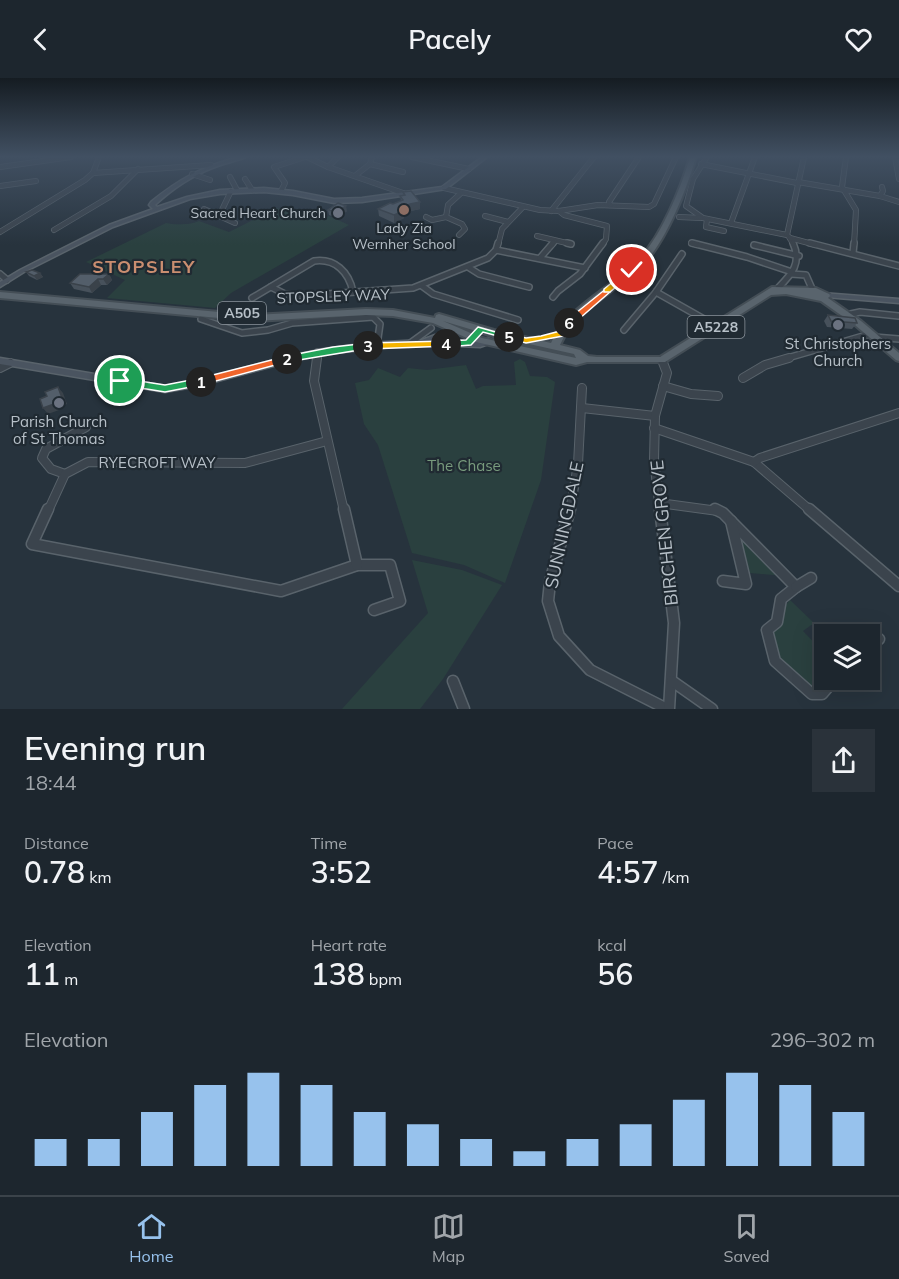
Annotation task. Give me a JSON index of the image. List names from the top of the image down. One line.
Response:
{"streets":{"main road":["STOPSLEY WAY","A505","A5228"],"street":["RYECROFT WAY","SUNNINGDALE","BIRCHEN GROVE"]},"crossings":[["STOPSLEY WAY","A505"],["A5228","BIRCHEN GROVE"],["SUNNINGDALE","BIRCHEN GROVE"]],"districts":["STOPSLEY"],"parks":["The Chase"],"places":["Lady Zia Wernher School","Sacred Heart Church","St Christophers Church","Parish Church of St Thomas"],"page":{"header":"Pacely","pins":["6","5","4","3","2","1"],"heading":["Evening run","18:44"],"stats":[["Distance","0.78 km"],["Time","3:52"],["Pace","4:57 /km"],["Elevation","11 m"],["Heart rate","138 bpm"],["kcal","56"]],"chart":["Elevation","296–302 m"],"tabs":["Home","Map","Saved"]}}
